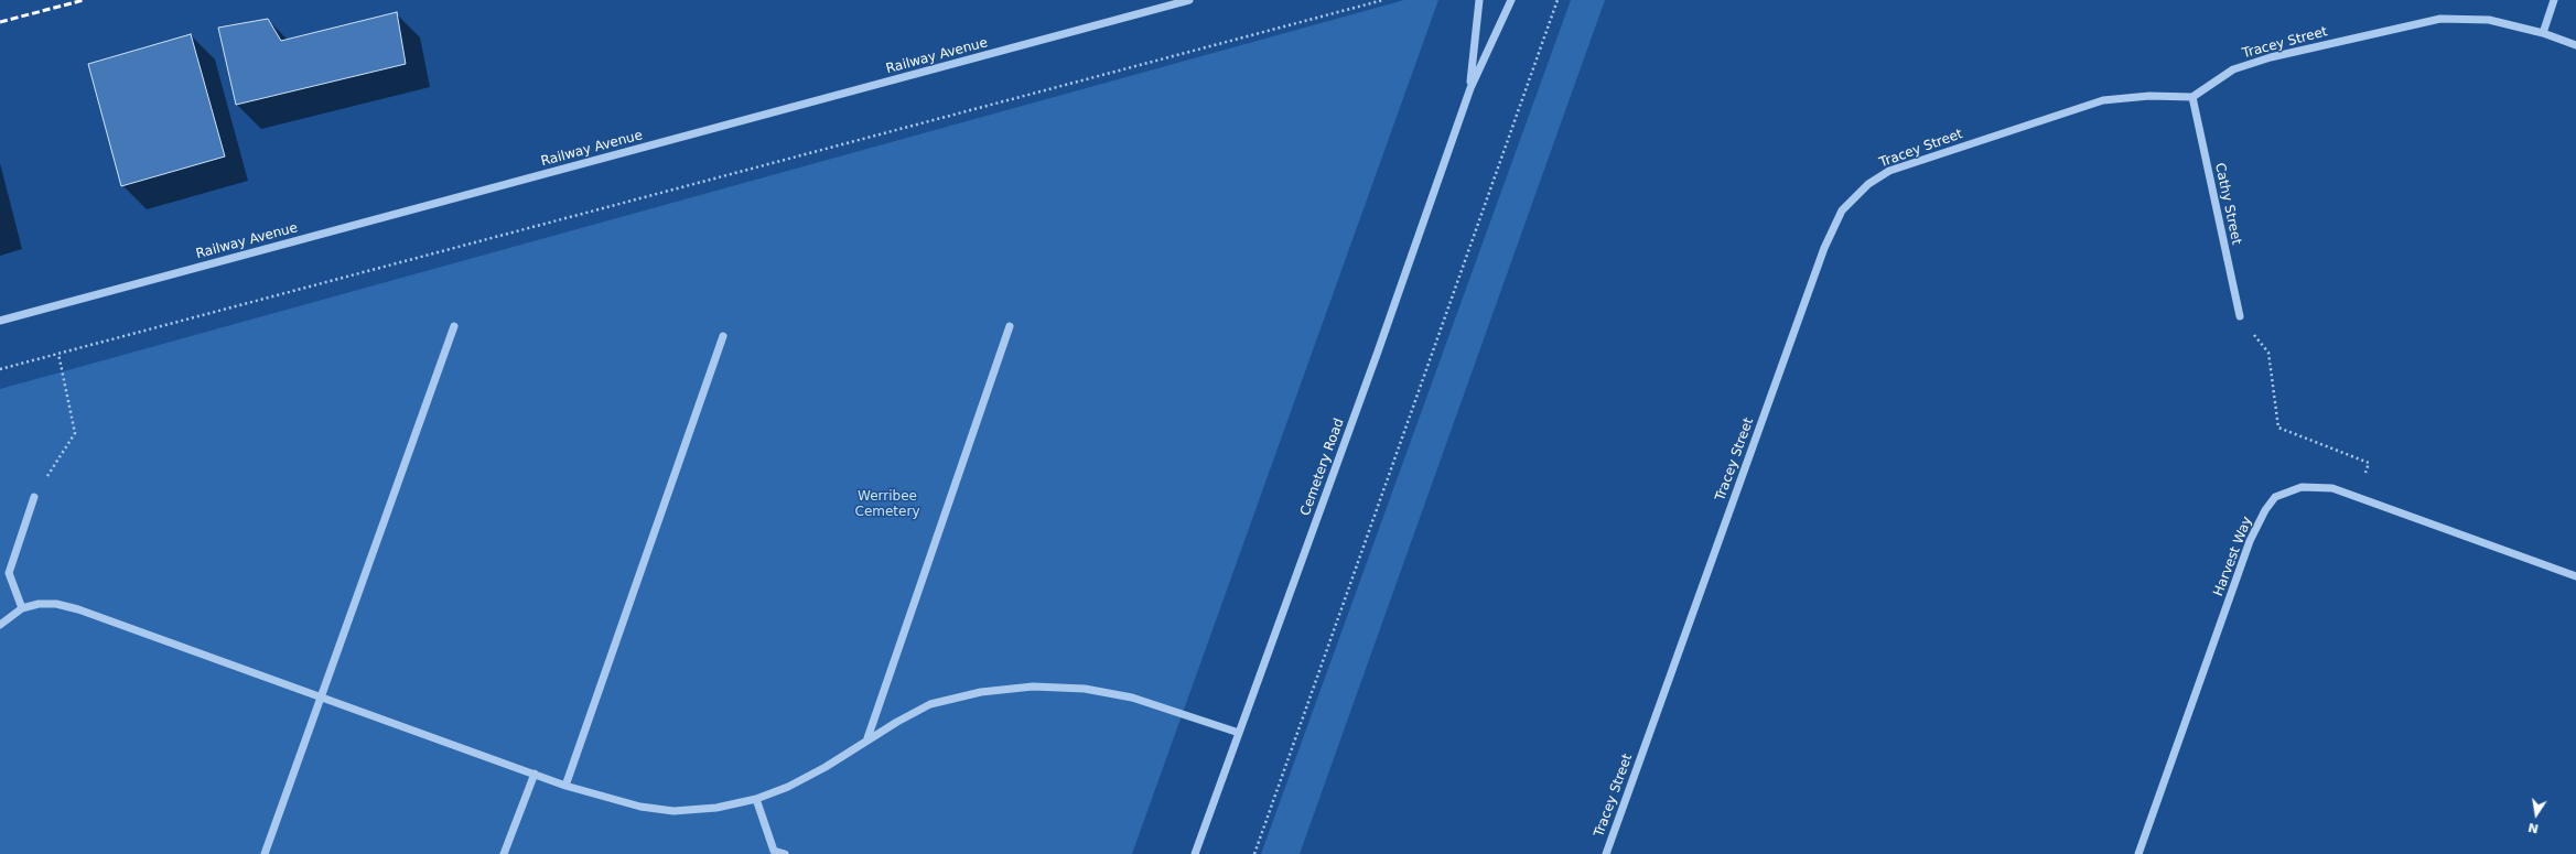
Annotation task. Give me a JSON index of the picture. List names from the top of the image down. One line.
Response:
{"streets":{"street":["Tracey Street","Railway Avenue","Cathy Street","Cemetery Road","Harvest Way"]},"crossings":[["Tracey Street","Cathy Street"]],"parks":["Werribee Cemetery"],"north":"bottom"}
